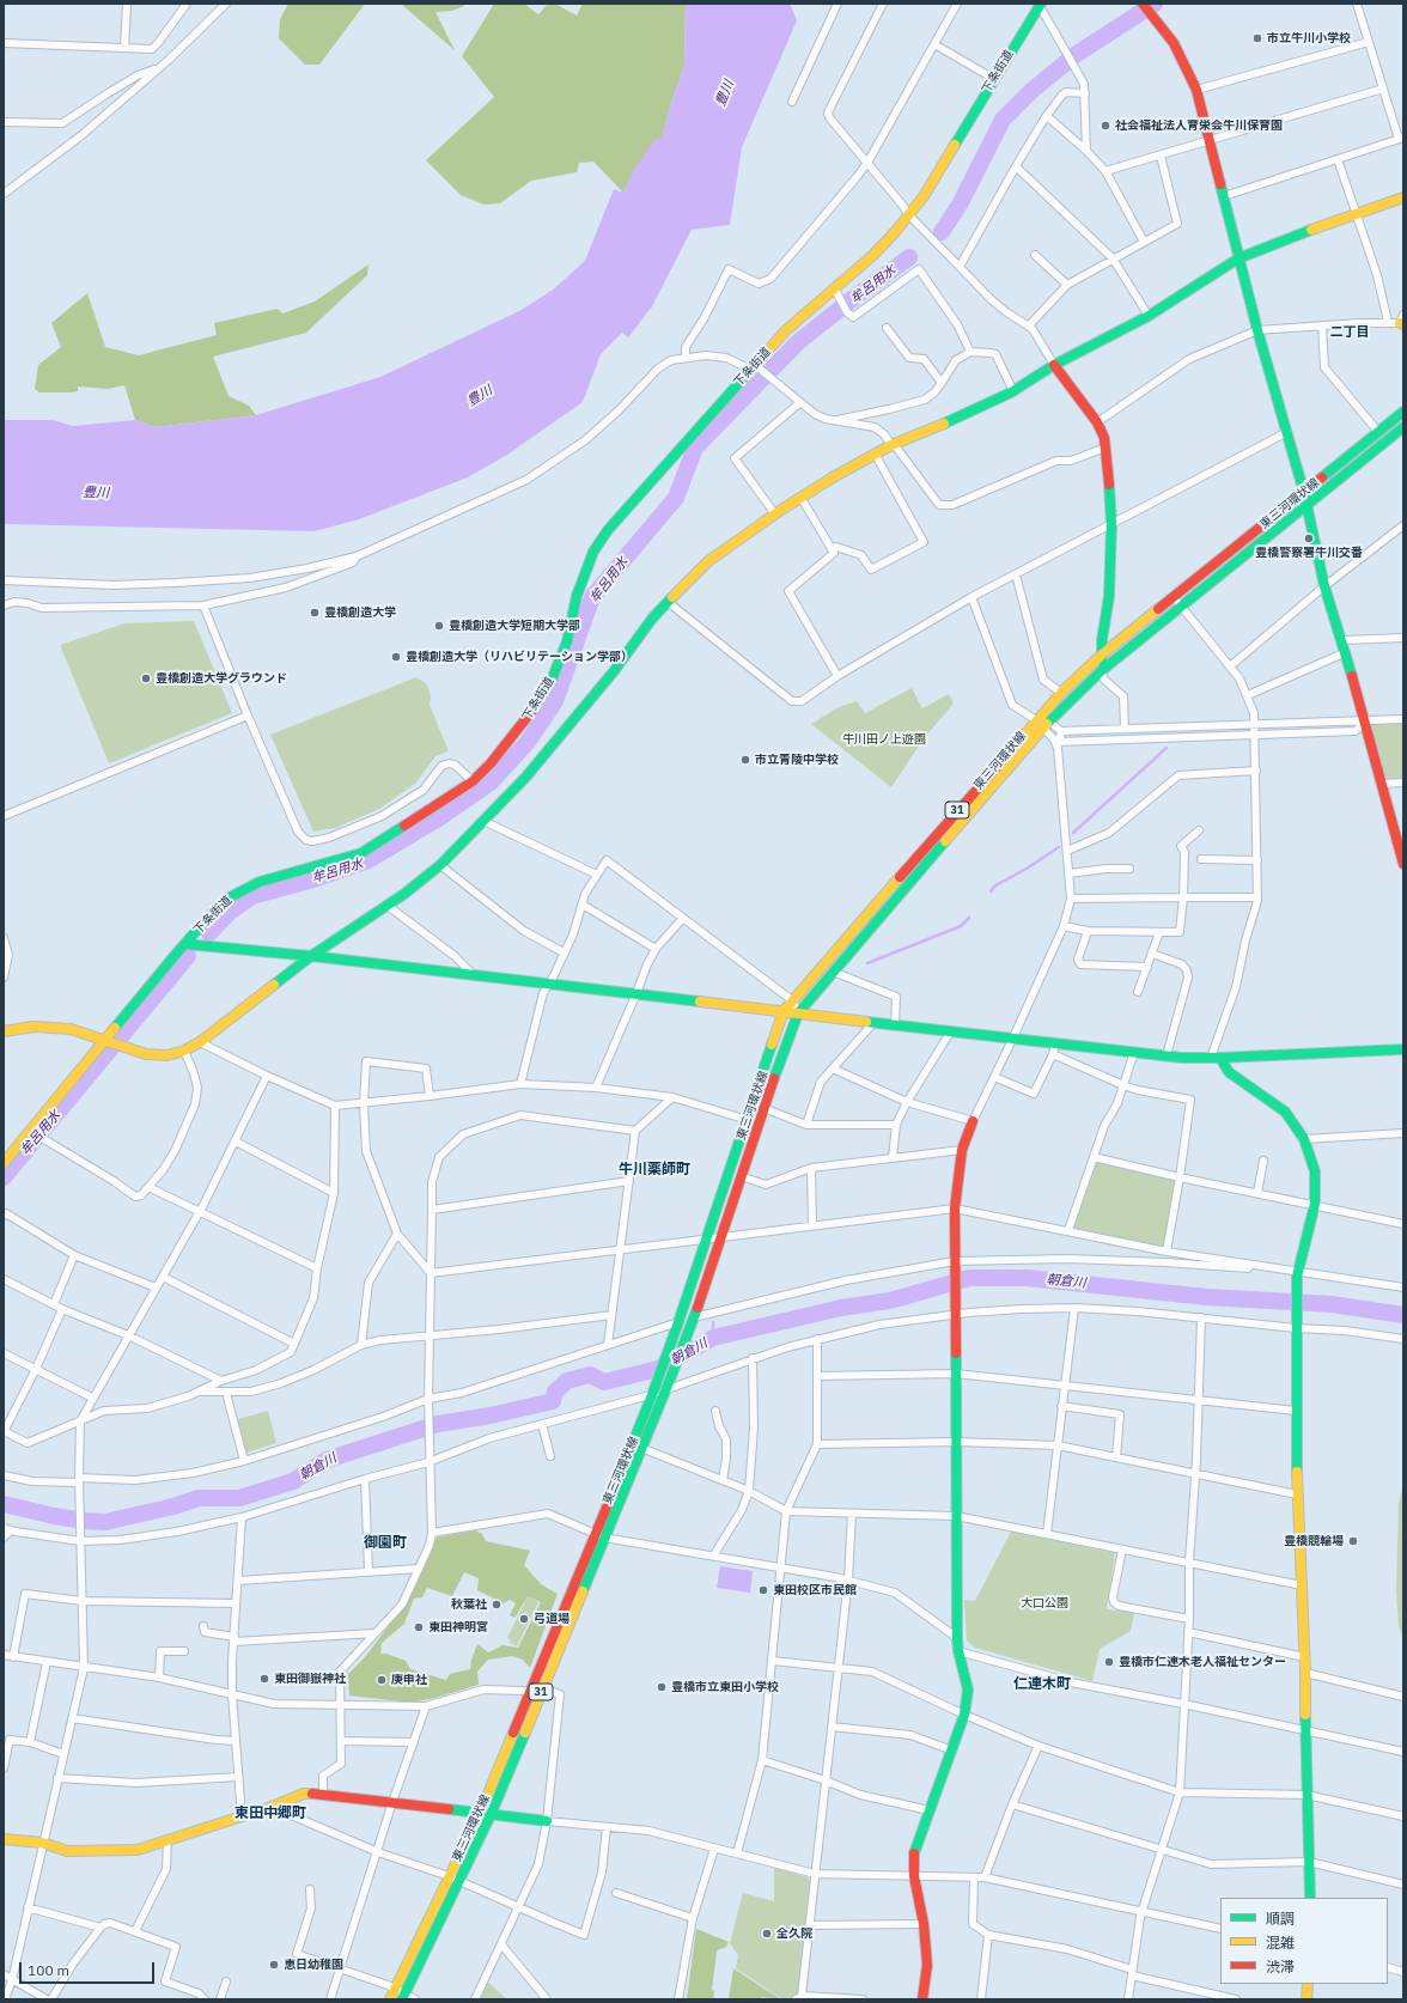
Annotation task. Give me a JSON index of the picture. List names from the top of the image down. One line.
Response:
{"streets":{"street":["下条街道","東三河環状線","31"]},"districts":["二丁目","牛川薬師町","御園町","仁連木町","東田中郷町"],"water":["豊川","牟呂用水","朝倉川"],"parks":["牛川田ノ上遊園","大口公園"],"places":["市立牛川小学校","社会福祉法人育栄会牛川保育園","豊橋警察署牛川交番","豊橋創造大学","豊橋創造大学短期大学部","豊橋創造大学（リハビリテーション学部）","豊橋創造大学グラウンド","市立青陵中学校","豊橋競輪場","東田校区市民館","秋葉社","弓道場","東田神明宮","豊橋市仁連木老人福祉センター","東田御嶽神社","庚申社","豊橋市立東田小学校","全久院","恵日幼稚園"],"legend":["順調","混雑","渋滞"],"scale_bar":"100 m"}
